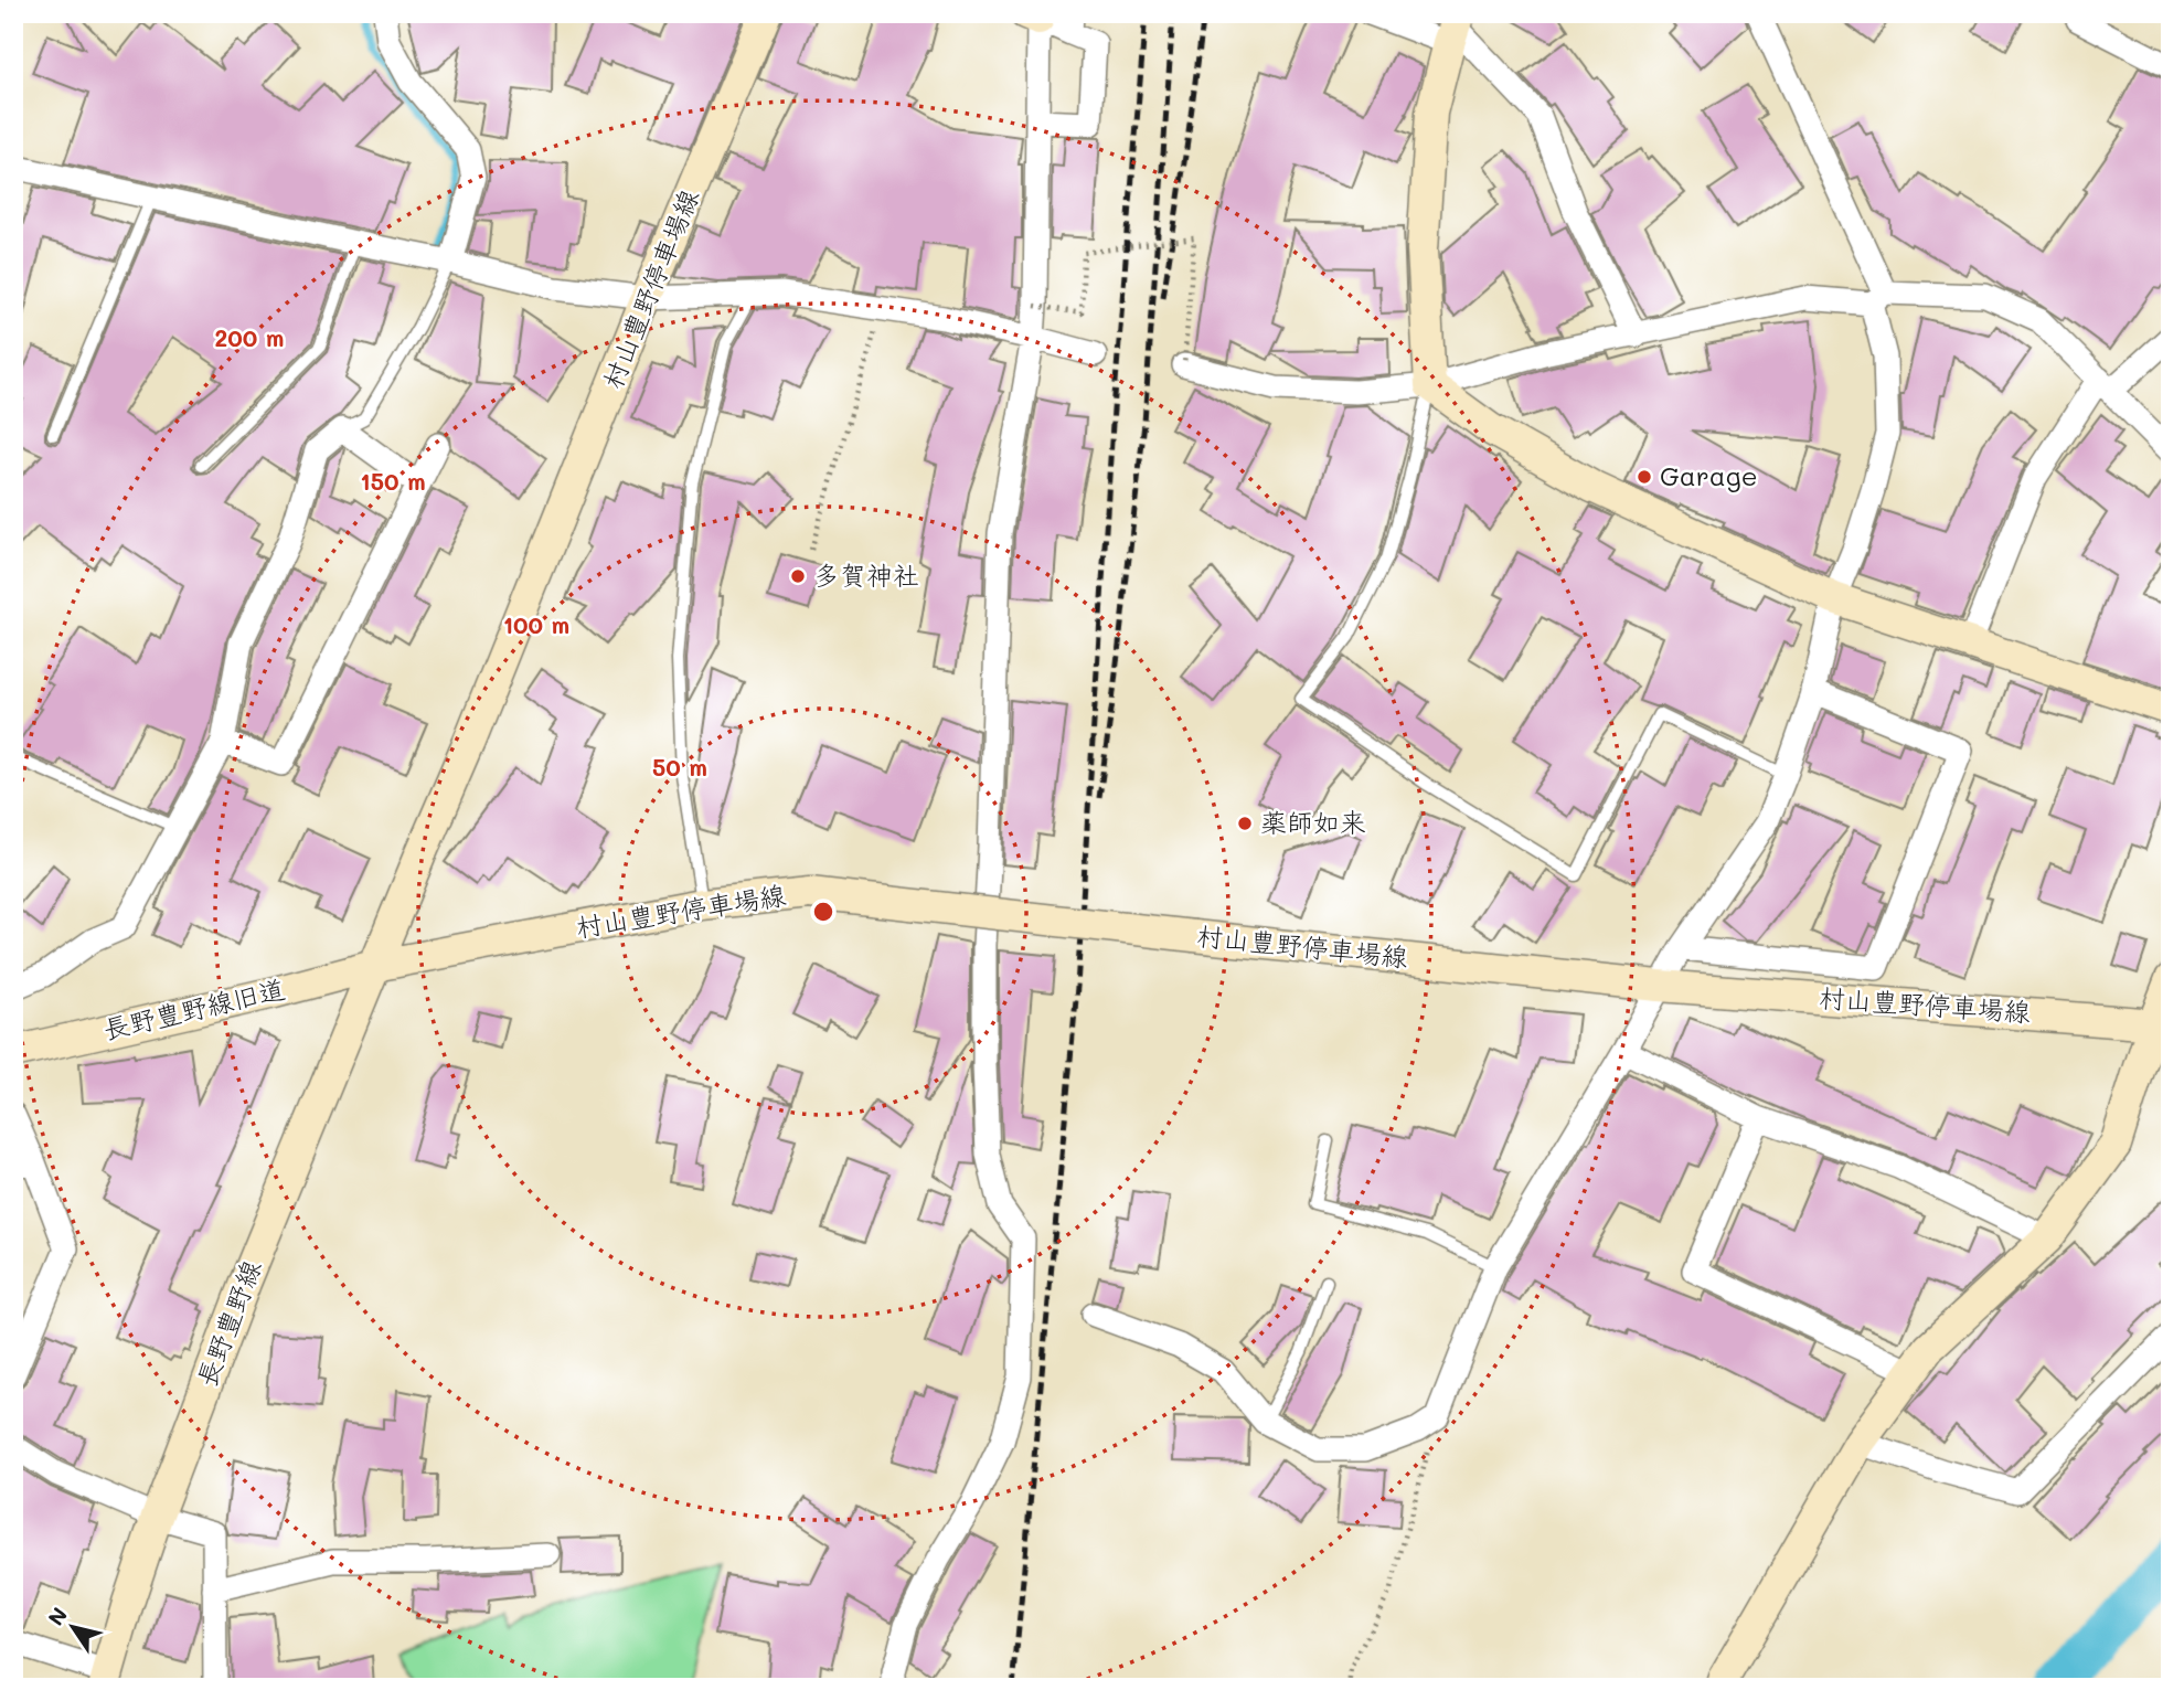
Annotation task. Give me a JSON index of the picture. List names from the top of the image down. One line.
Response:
{"streets":{"main road":["村山豊野停車場線","長野豊野線旧道","長野豊野線"]},"crossings":[["村山豊野停車場線","長野豊野線旧道"],["村山豊野停車場線","長野豊野線"],["長野豊野線旧道","長野豊野線"]],"places":["Garage","多賀神社","薬師如来"],"north":"top left","rings":["200 m","150 m","100 m","50 m"]}
